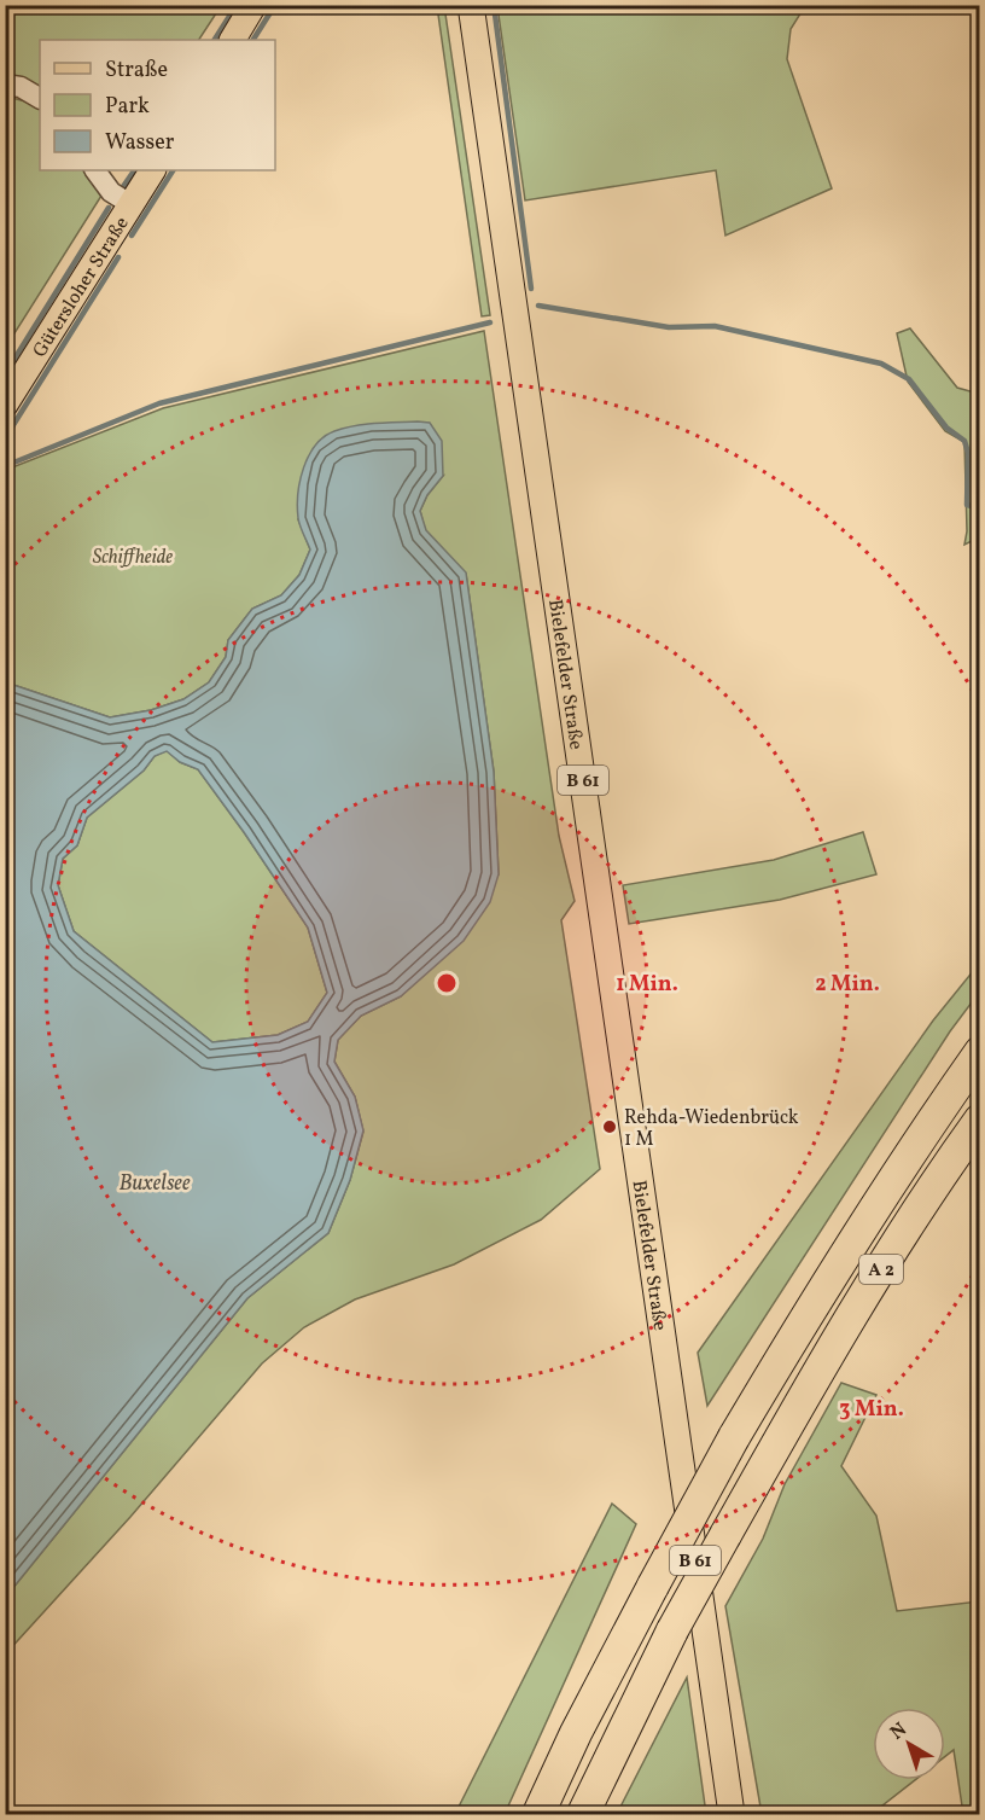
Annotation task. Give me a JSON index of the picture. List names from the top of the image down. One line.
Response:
{"streets":{"highway":["A 2"],"main road":["Gütersloher Straße","Bielefelder Straße","B 61"]},"water":["Buxelsee"],"parks":["Schiffheide"],"places":["Rehda-Wiedenbrück 1 M"],"legend":["Straße","Park","Wasser"],"north":"top left","rings":["1 Min.","2 Min.","3 Min."]}
